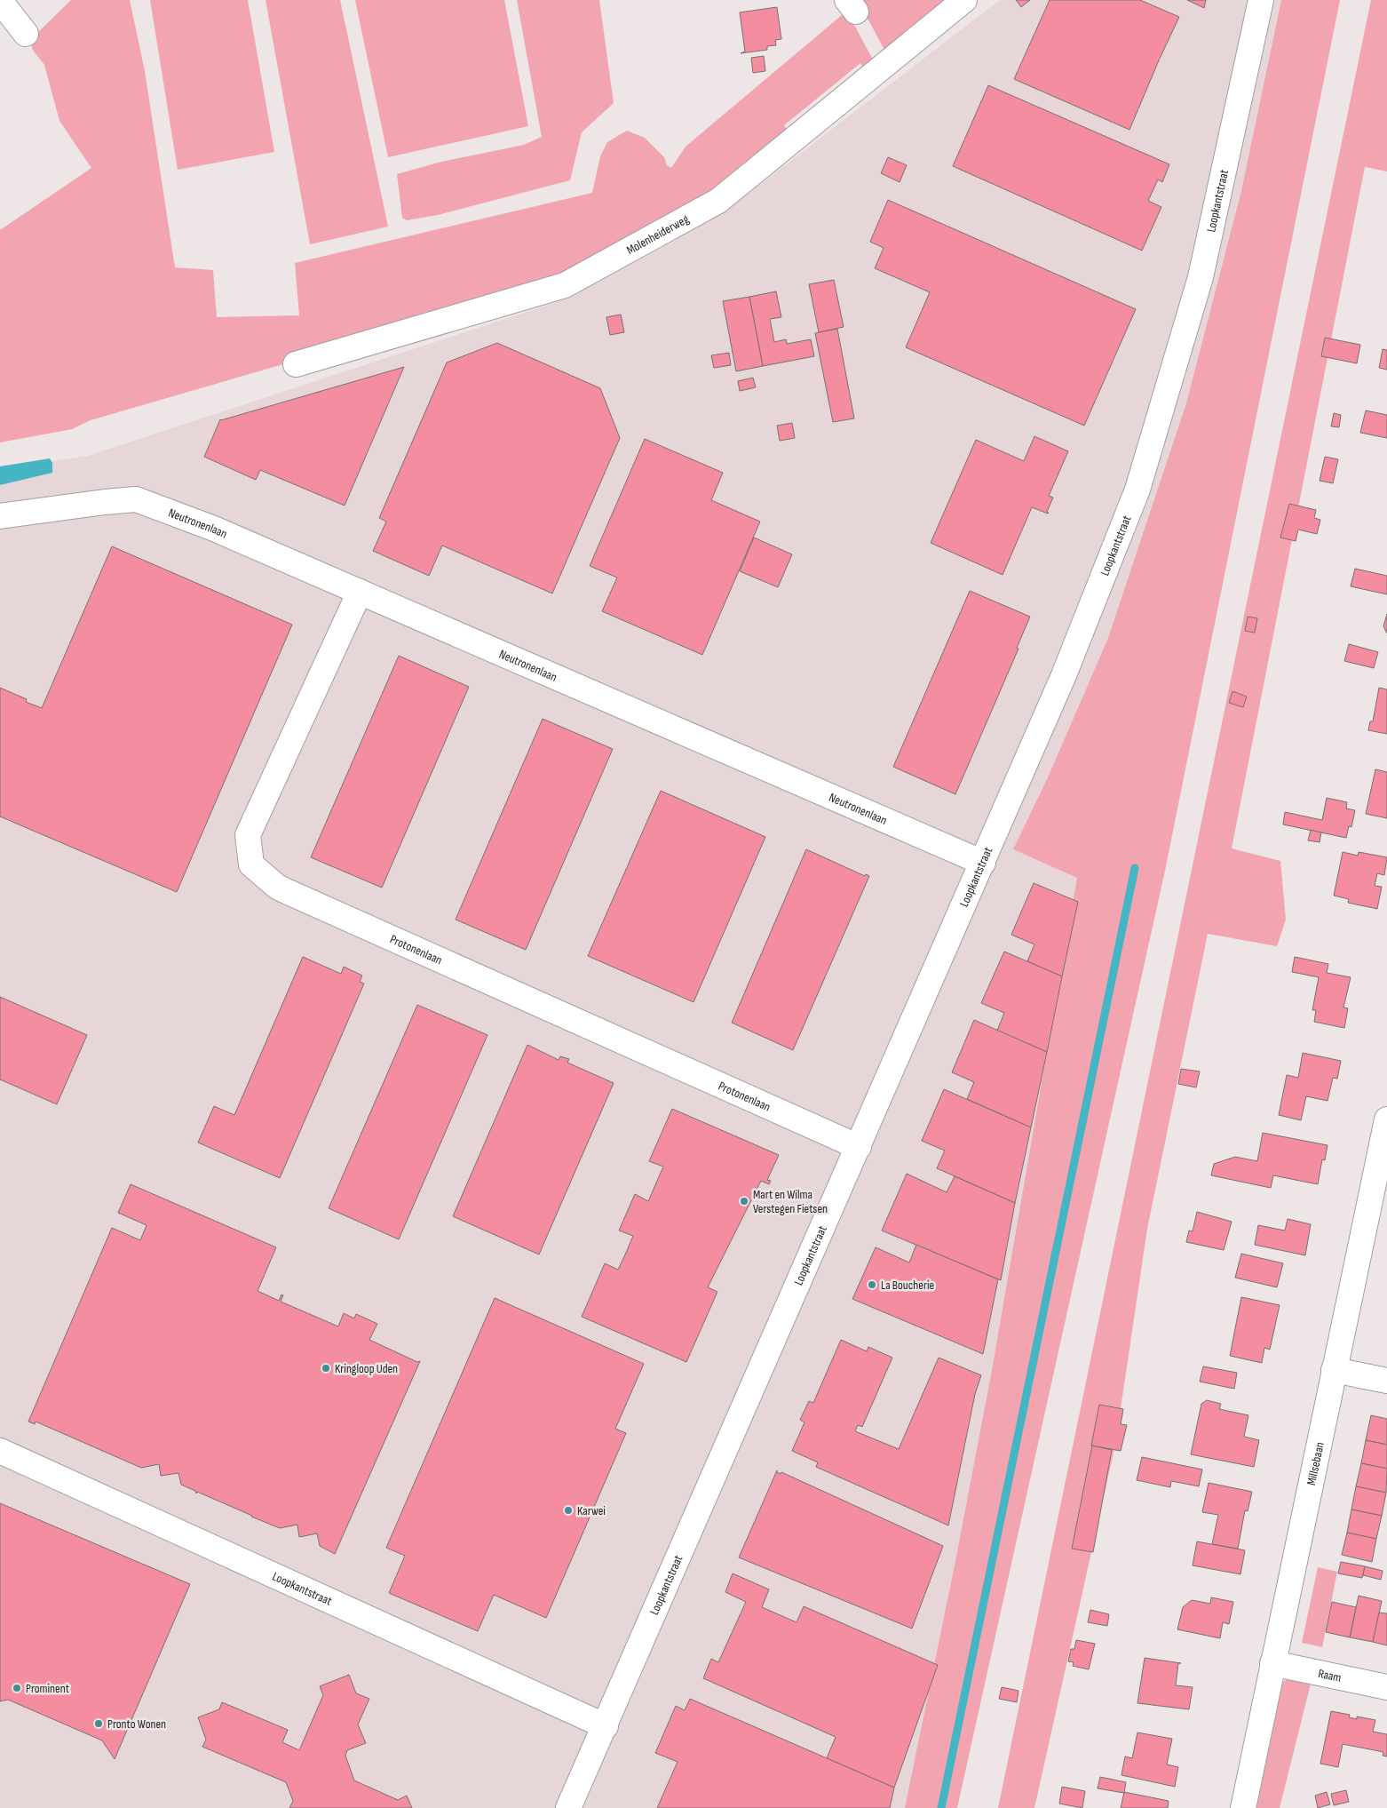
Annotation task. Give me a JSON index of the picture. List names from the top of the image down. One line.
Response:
{"streets":{"street":["Loopkantstraat","Molenheiderweg","Neutronenlaan","Protonenlaan","Millsebaan","Raam"]},"crossings":[["Loopkantstraat","Neutronenlaan"],["Loopkantstraat","Protonenlaan"],["Neutronenlaan","Protonenlaan"],["Millsebaan","Raam"]],"places":["Mart en Wilma Verstegen Fietsen","La Boucherie","Kringloop Uden","Karwei","Prominent","Pronto Wonen"]}
